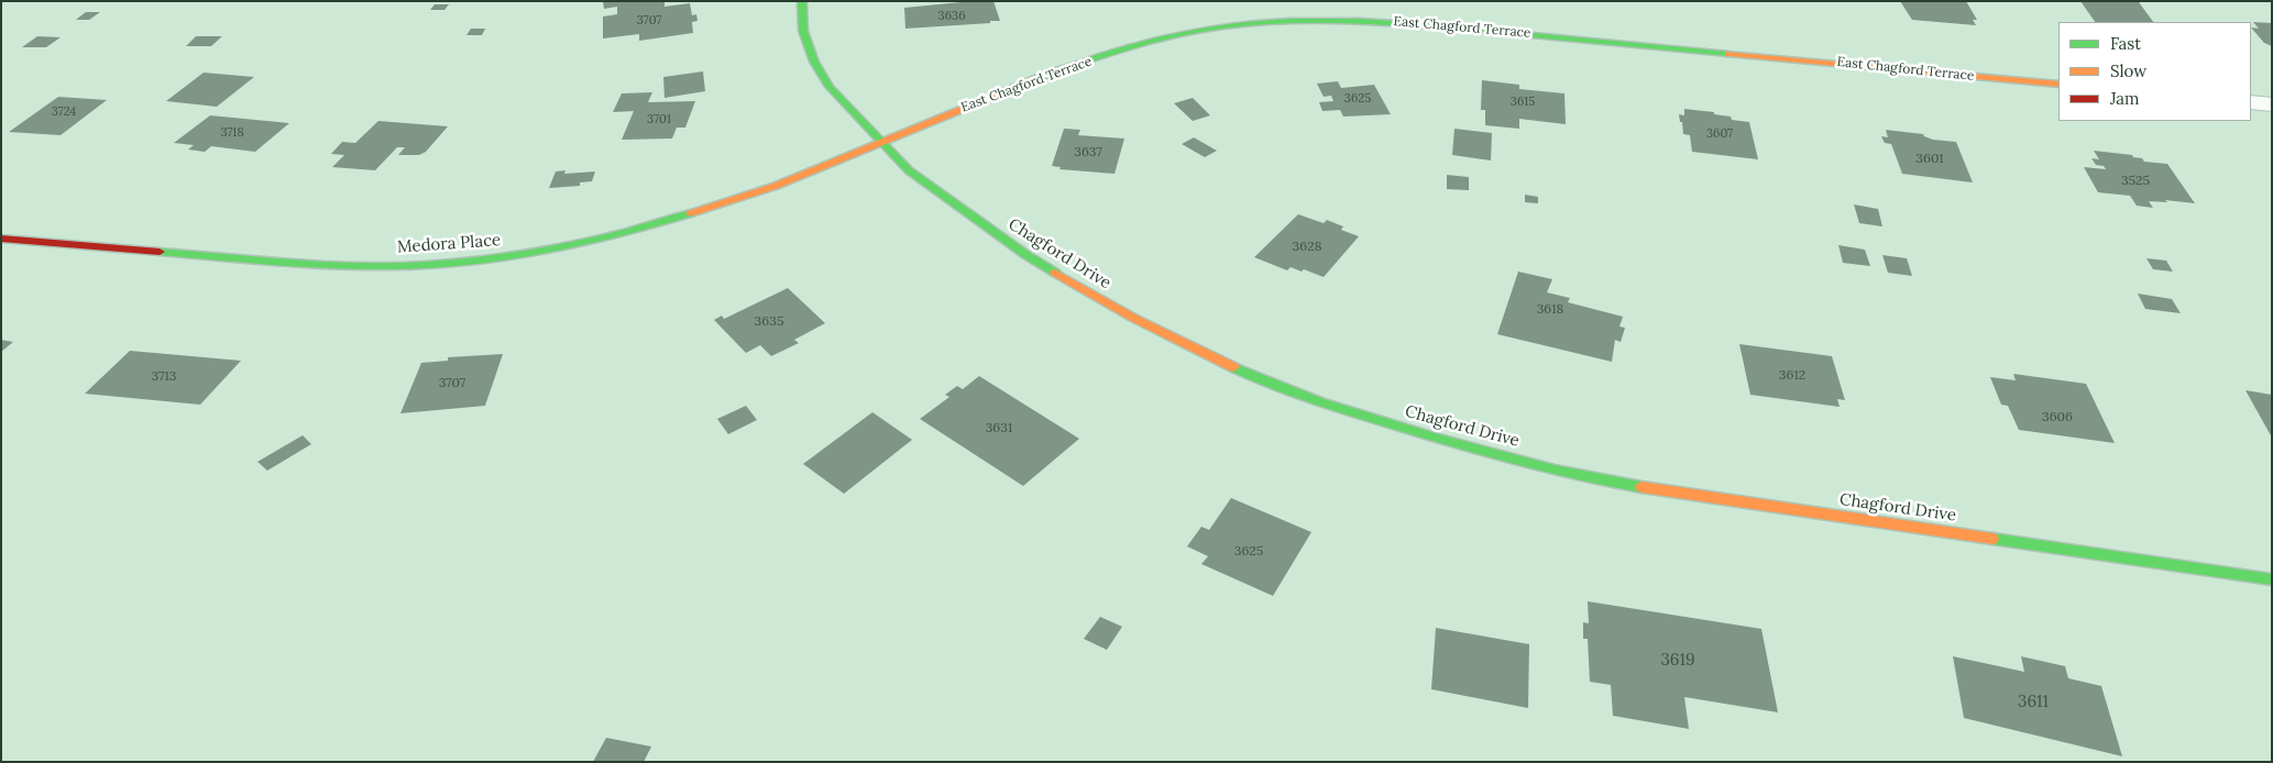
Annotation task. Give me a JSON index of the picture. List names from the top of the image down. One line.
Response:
{"streets":{"street":["East Chagford Terrace","Medora Place","Chagford Drive"]},"crossings":[["East Chagford Terrace","Medora Place"],["East Chagford Terrace","Chagford Drive"],["Medora Place","Chagford Drive"]],"house_numbers":["3636","3707","3625","3615","3724","3701","3718","3607","3637","3601","3525","3628","3618","3635","3612","3713","3707","3606","3631","3625","3619","3611"],"legend":["Fast","Slow","Jam"]}
